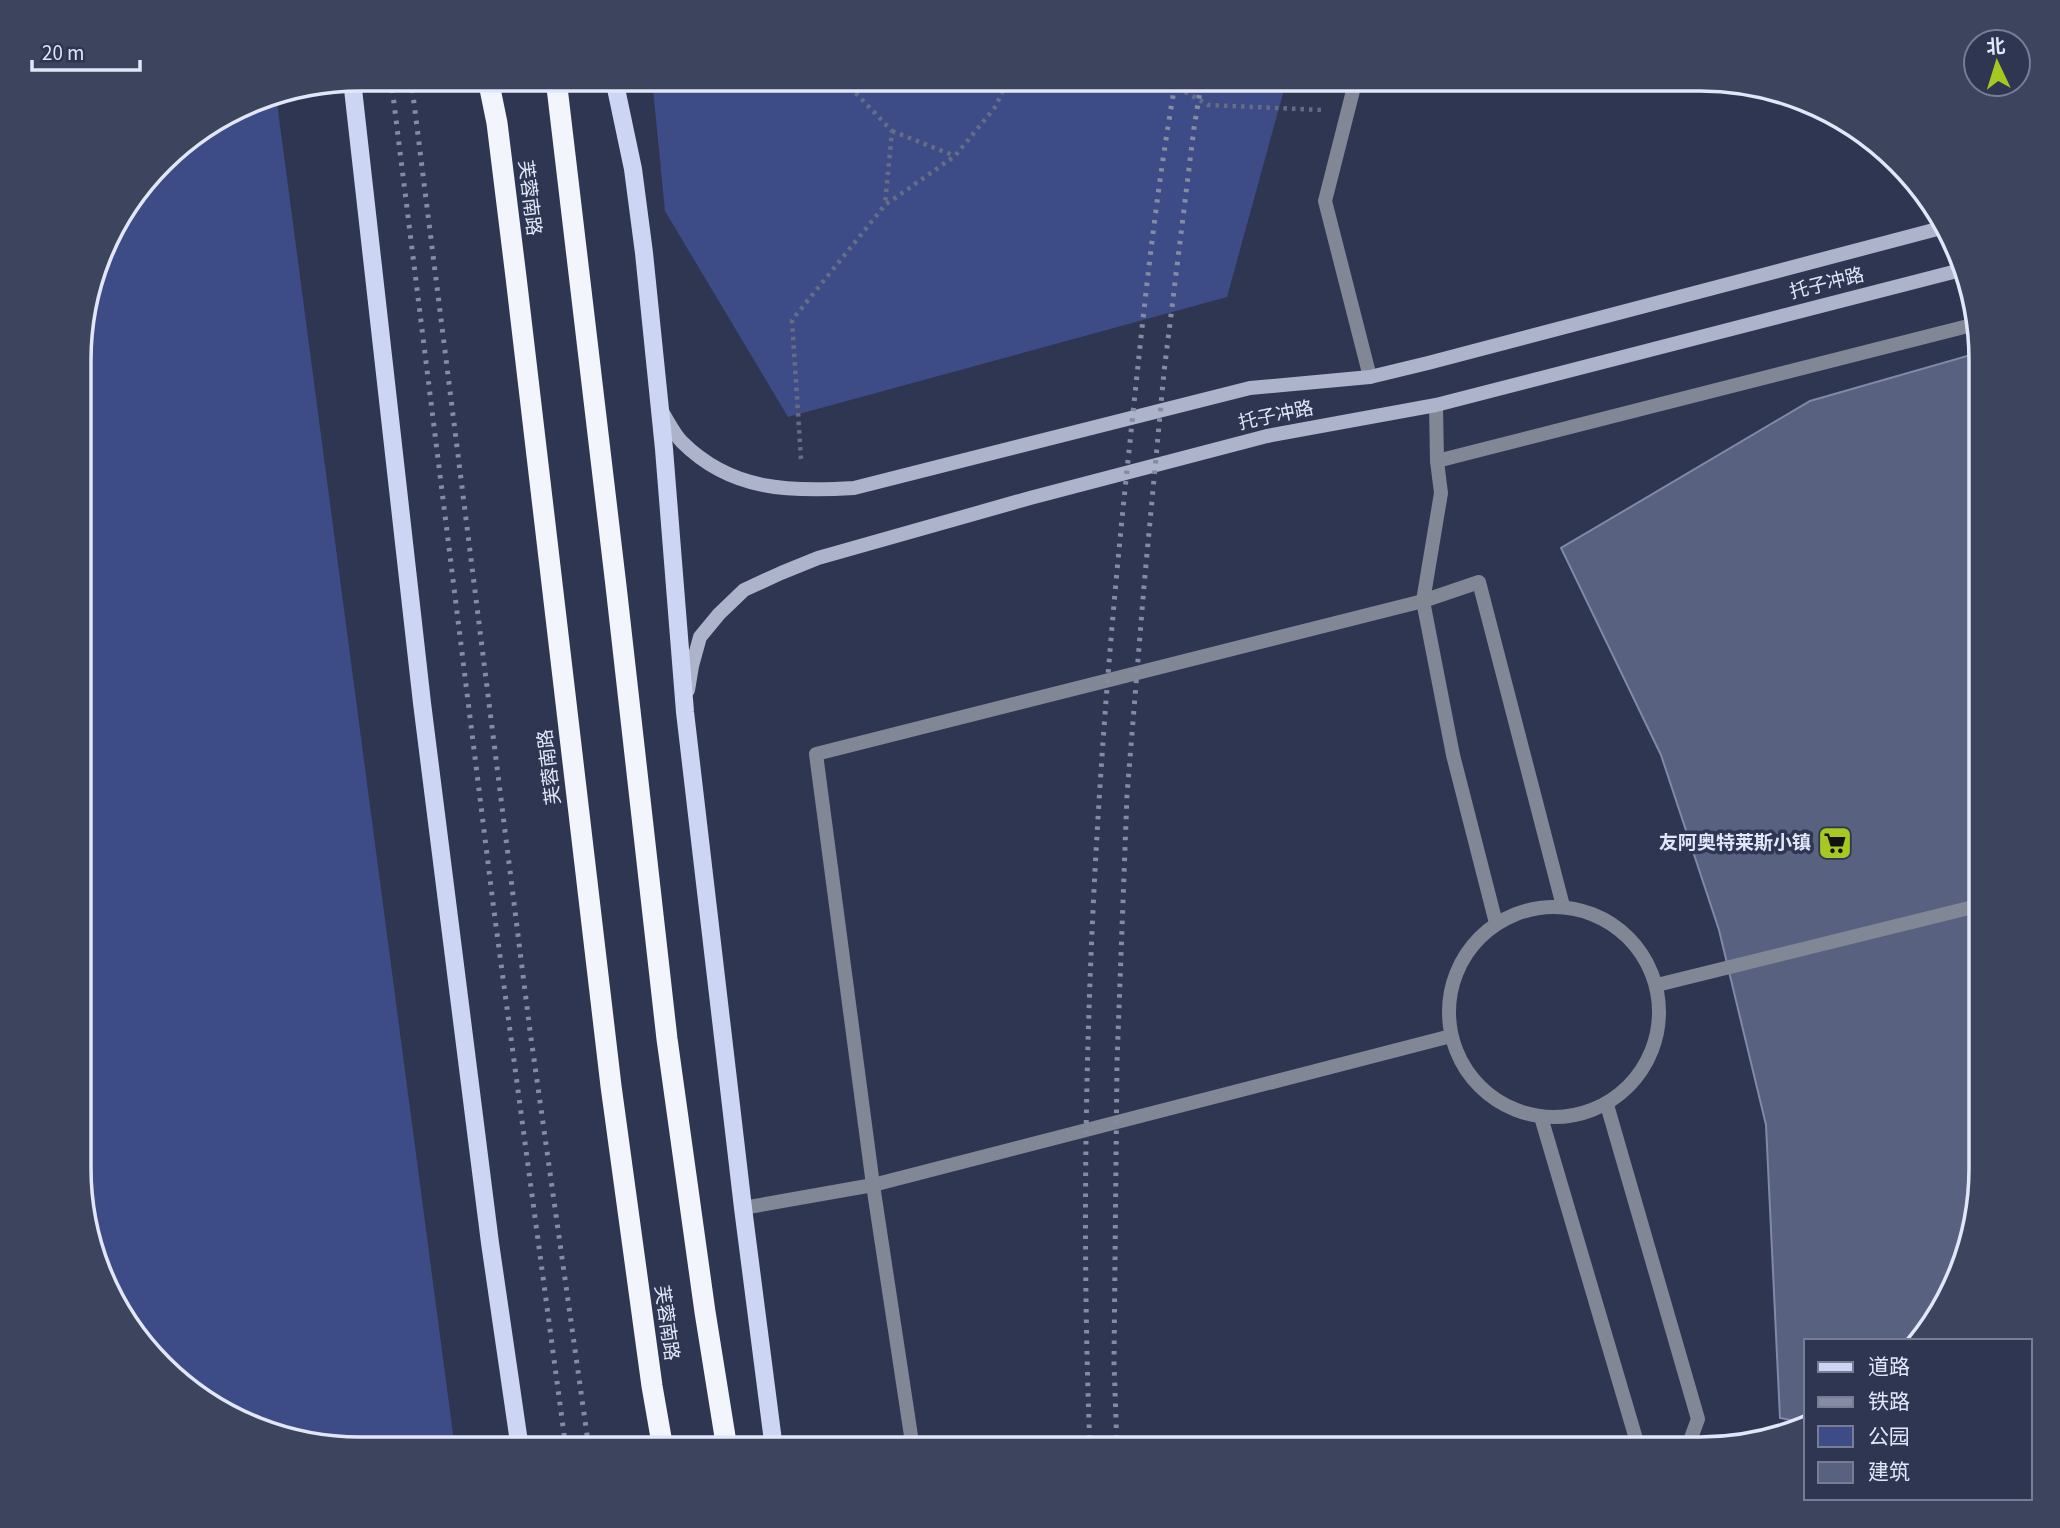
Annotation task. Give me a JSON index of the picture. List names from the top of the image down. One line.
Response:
{"streets":{"highway":["芙蓉南路"],"street":["托子冲路"]},"places":{"supermarket":["友阿奥特莱斯小镇"]},"legend":["道路","铁路","公园","建筑"],"scale_bar":"20 m","north":"top"}
